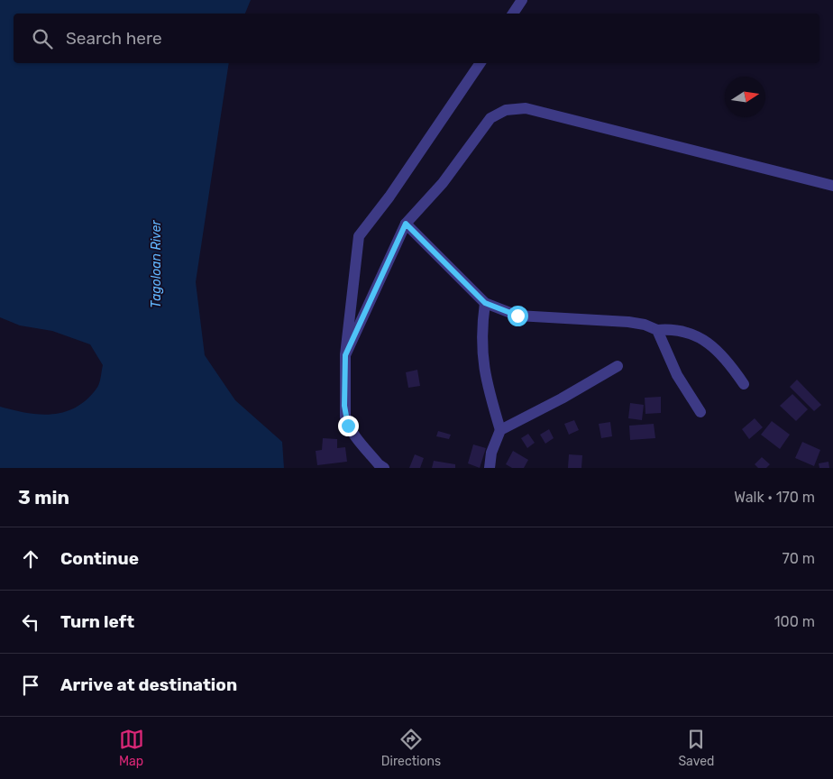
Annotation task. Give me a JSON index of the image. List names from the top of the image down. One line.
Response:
{"water":["Tagoloan River"],"north":"right","page":{"search":"Search here","heading":["3 min","Walk · 170 m"],"list":[["Continue","70 m"],["Turn left","100 m"],"Arrive at destination"],"nav":["Map","Directions","Saved"]}}
